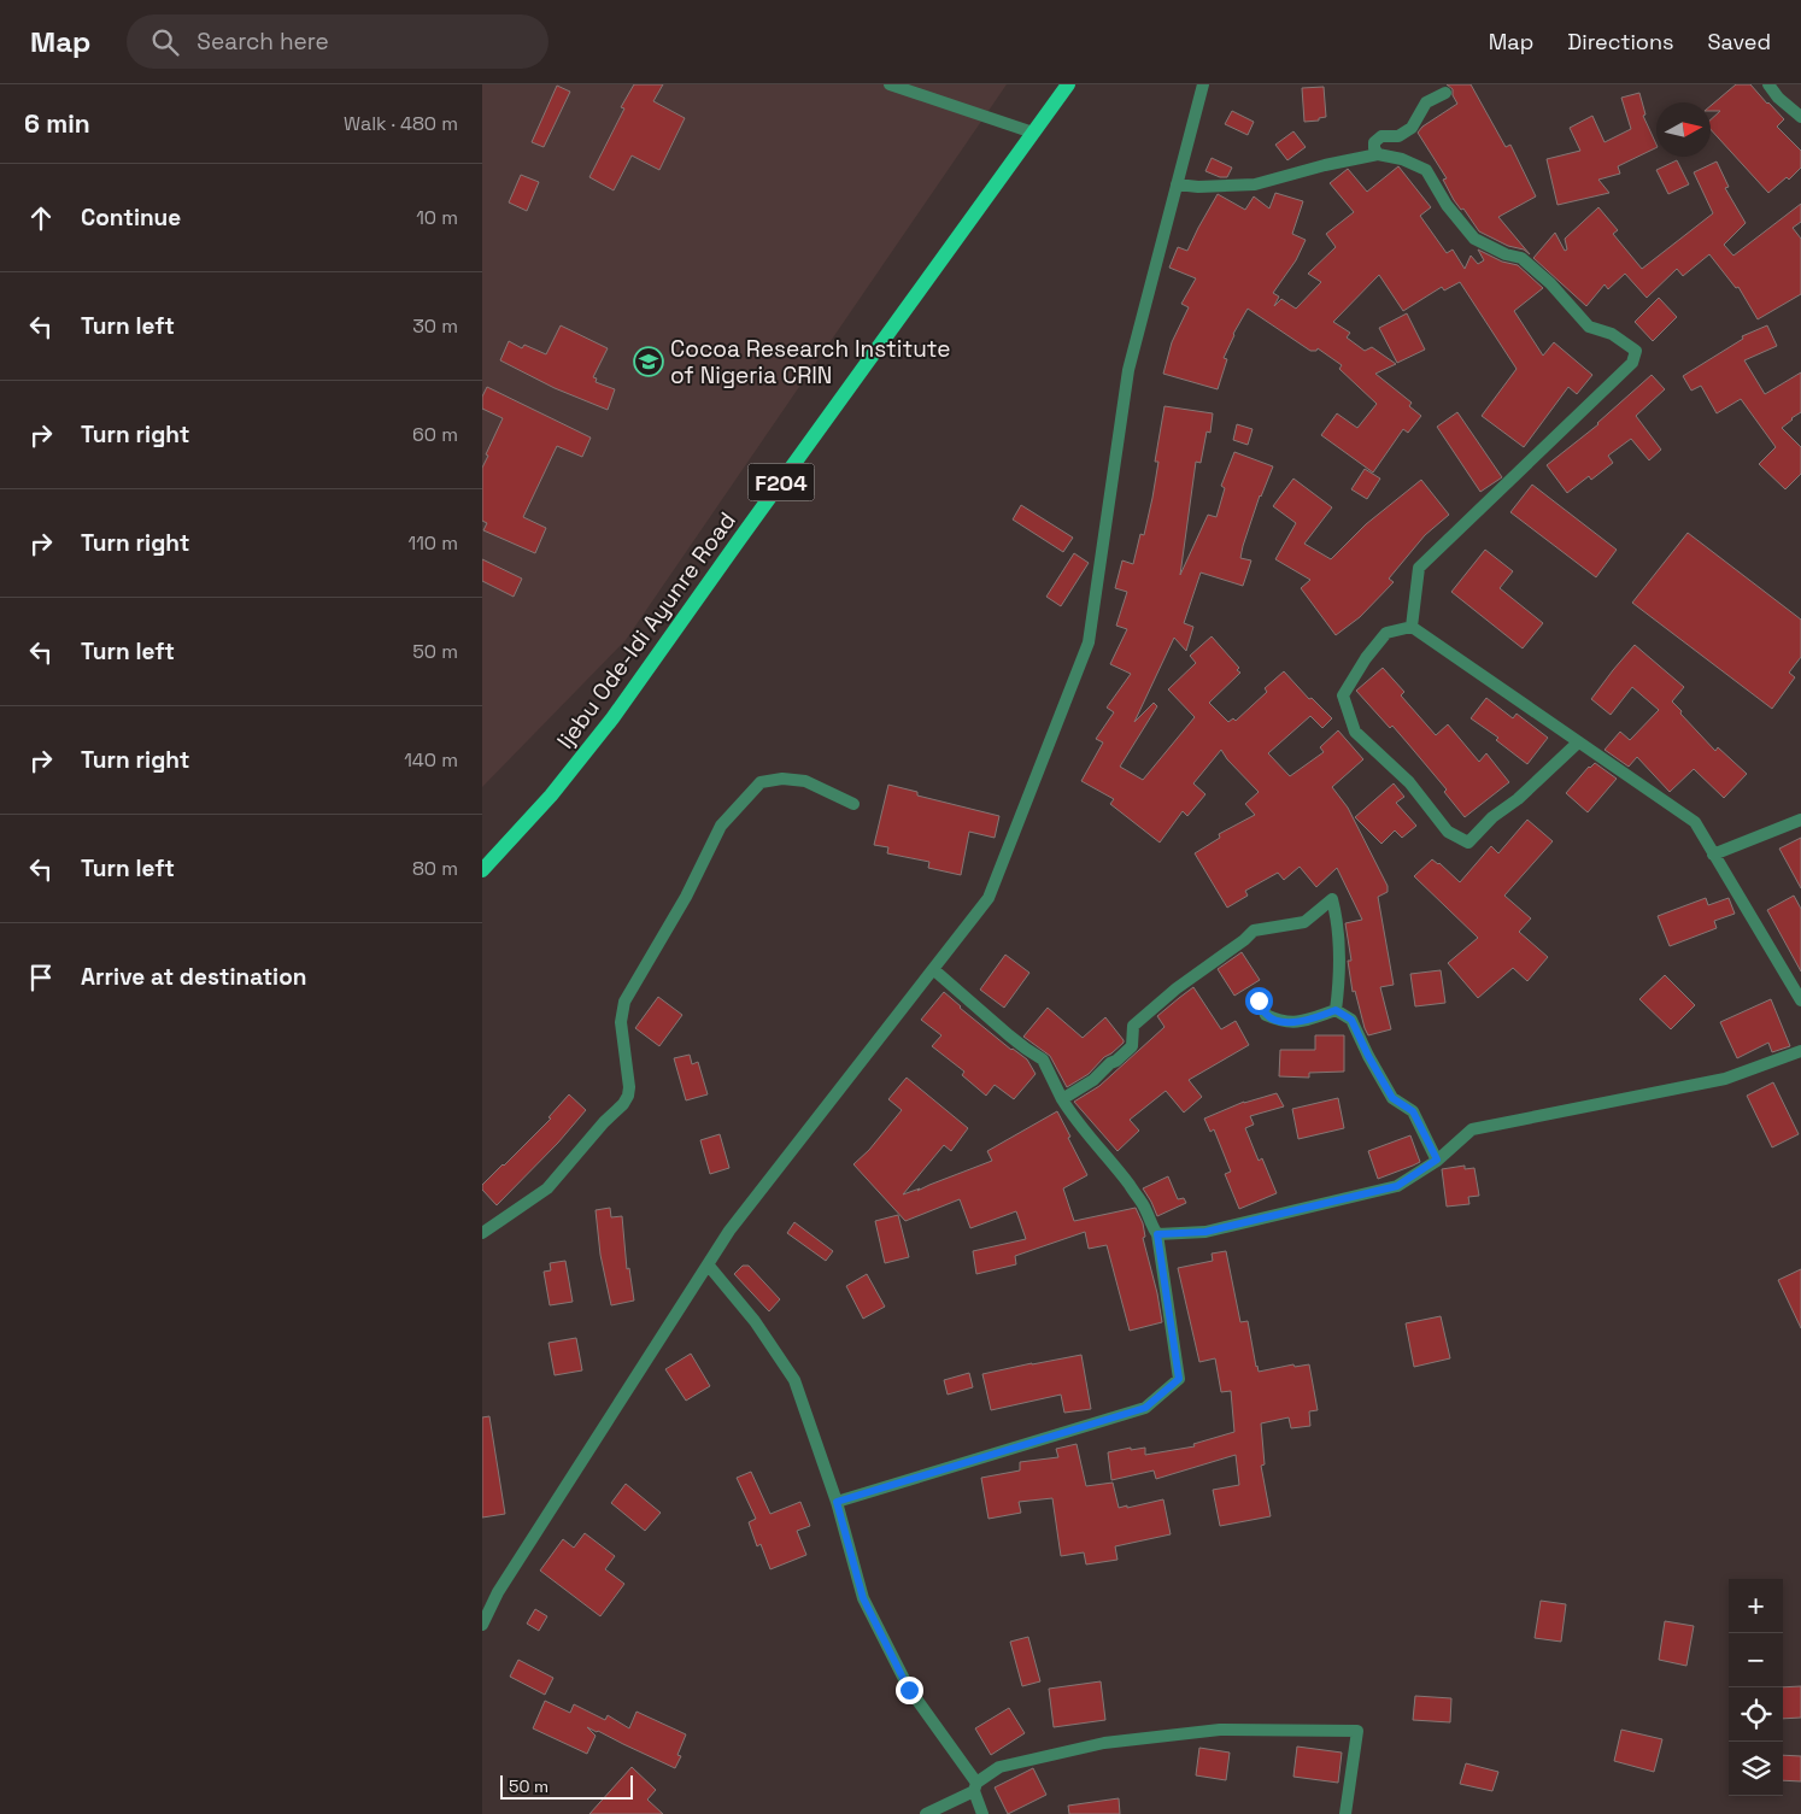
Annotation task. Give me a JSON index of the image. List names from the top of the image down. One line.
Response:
{"streets":{"main road":["F204","Ijebu Ode-Idi Ayunre Road"]},"places":{"school or university":["Cocoa Research Institute of Nigeria CRIN"]},"scale_bar":"50 m","north":"right","page":{"header":"Map","search":"Search here","nav":["Map","Directions","Saved"],"heading":["6 min","Walk · 480 m"],"list":[["Continue","10 m"],["Turn left","30 m"],["Turn right","60 m"],["Turn right","110 m"],["Turn left","50 m"],["Turn right","140 m"],["Turn left","80 m"],"Arrive at destination"],"map_buttons":["+","−"],"scale":"50 m"}}
